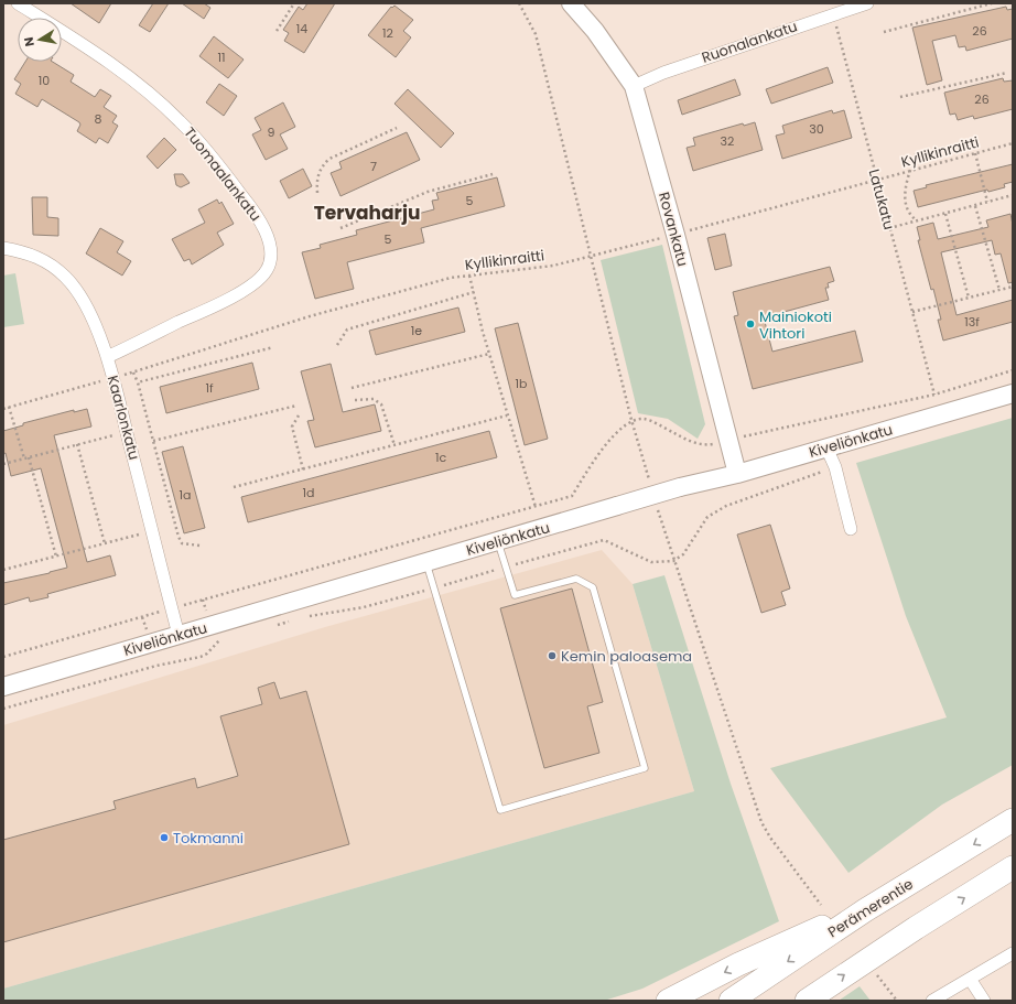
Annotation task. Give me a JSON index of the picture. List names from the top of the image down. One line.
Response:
{"streets":{"highway":["Perämerentie"],"main road":["Rovankatu","Kiveliönkatu"],"street":["Ruonalankatu","Tuomaalankatu","Kaarlonkatu"],"path":["Kyllikinraitti","Latukatu"]},"crossings":[["Ruonalankatu","Latukatu"],["Ruonalankatu","Rovankatu"],["Kyllikinraitti","Latukatu"],["Kyllikinraitti","Rovankatu"],["Kyllikinraitti","Kaarlonkatu"],["Tuomaalankatu","Kaarlonkatu"],["Rovankatu","Kiveliönkatu"],["Kaarlonkatu","Kiveliönkatu"]],"districts":["Tervaharju"],"places":["Mainiokoti Vihtori","Kemin paloasema","Tokmanni"],"house_numbers":["14","26","12","11","10","26","8","30","9","32","7","5","5","13f","1e","1b","1f","1c","1d","1a"],"north":"left"}
